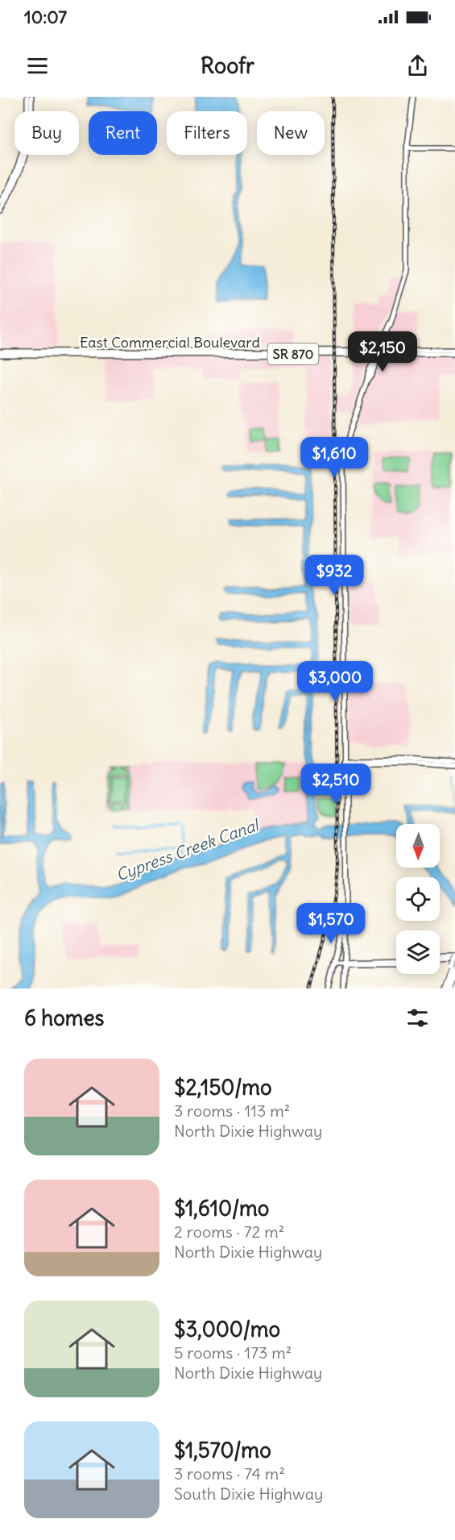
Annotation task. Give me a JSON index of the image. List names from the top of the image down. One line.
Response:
{"streets":{"main road":["East Commercial Boulevard","SR 870"]},"water":["Cypress Creek Canal"],"north":"bottom","page":{"status":"10:07","header":"Roofr","chip":["Buy","Rent","Filters","New"],"price":["$2,150","$1,610","$932","$3,000","$2,510","$1,570"],"heading":"6 homes","list":[{"name":"$2,150/mo","note":"3 rooms · 113 m² · North Dixie Highway"},{"name":"$1,610/mo","note":"2 rooms · 72 m² · North Dixie Highway"},{"name":"$3,000/mo","note":"5 rooms · 173 m² · North Dixie Highway"},{"name":"$1,570/mo","note":"3 rooms · 74 m² · South Dixie Highway"}]}}
